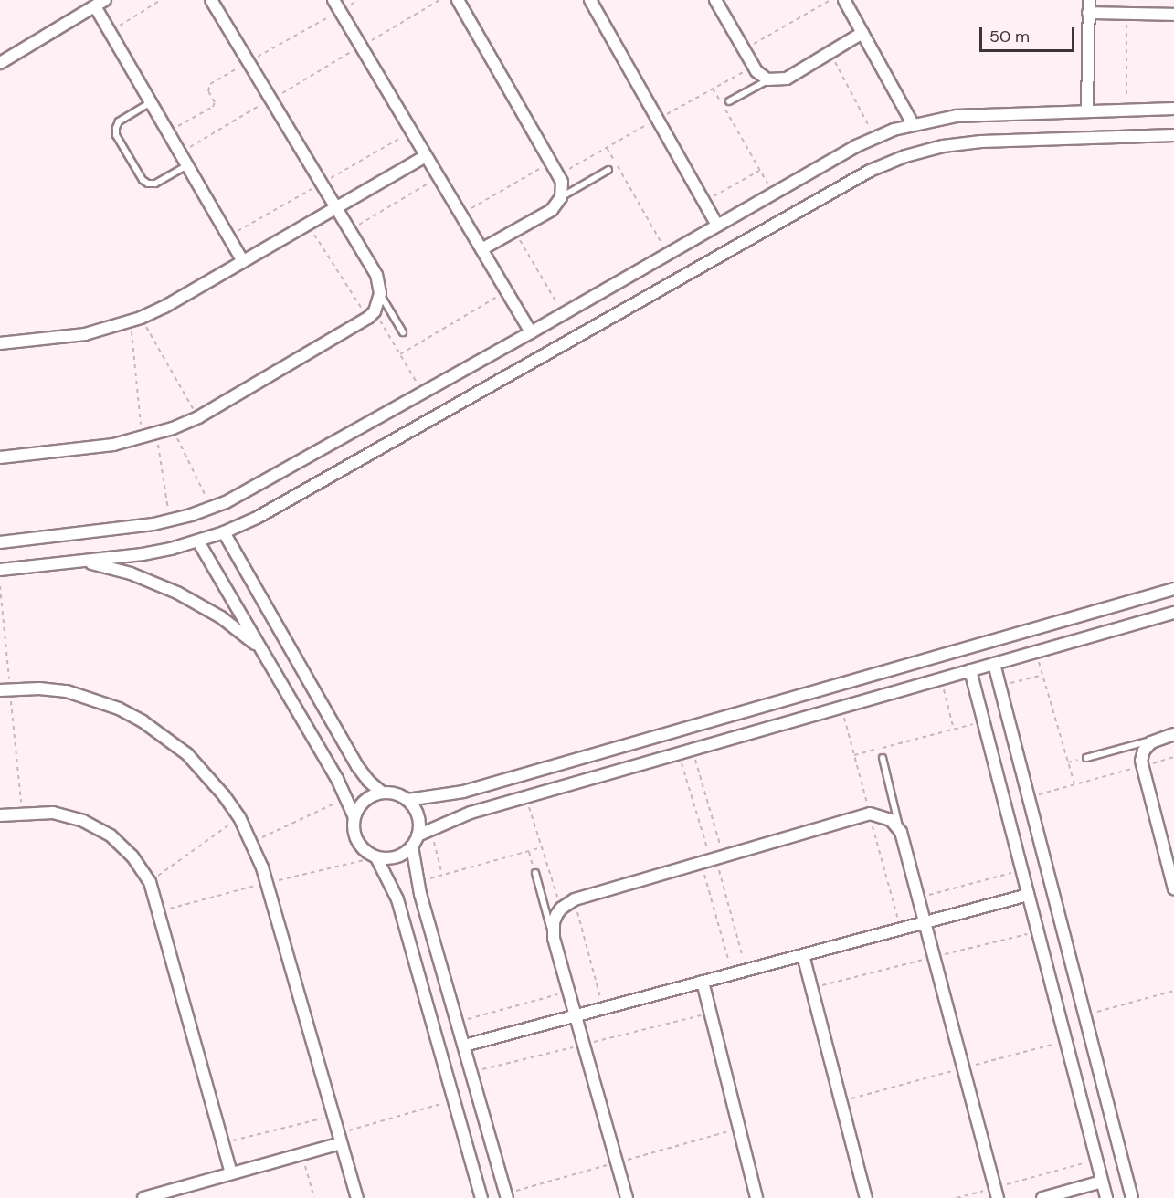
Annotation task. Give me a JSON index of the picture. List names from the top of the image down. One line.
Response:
{"scale_bar":"50 m"}
